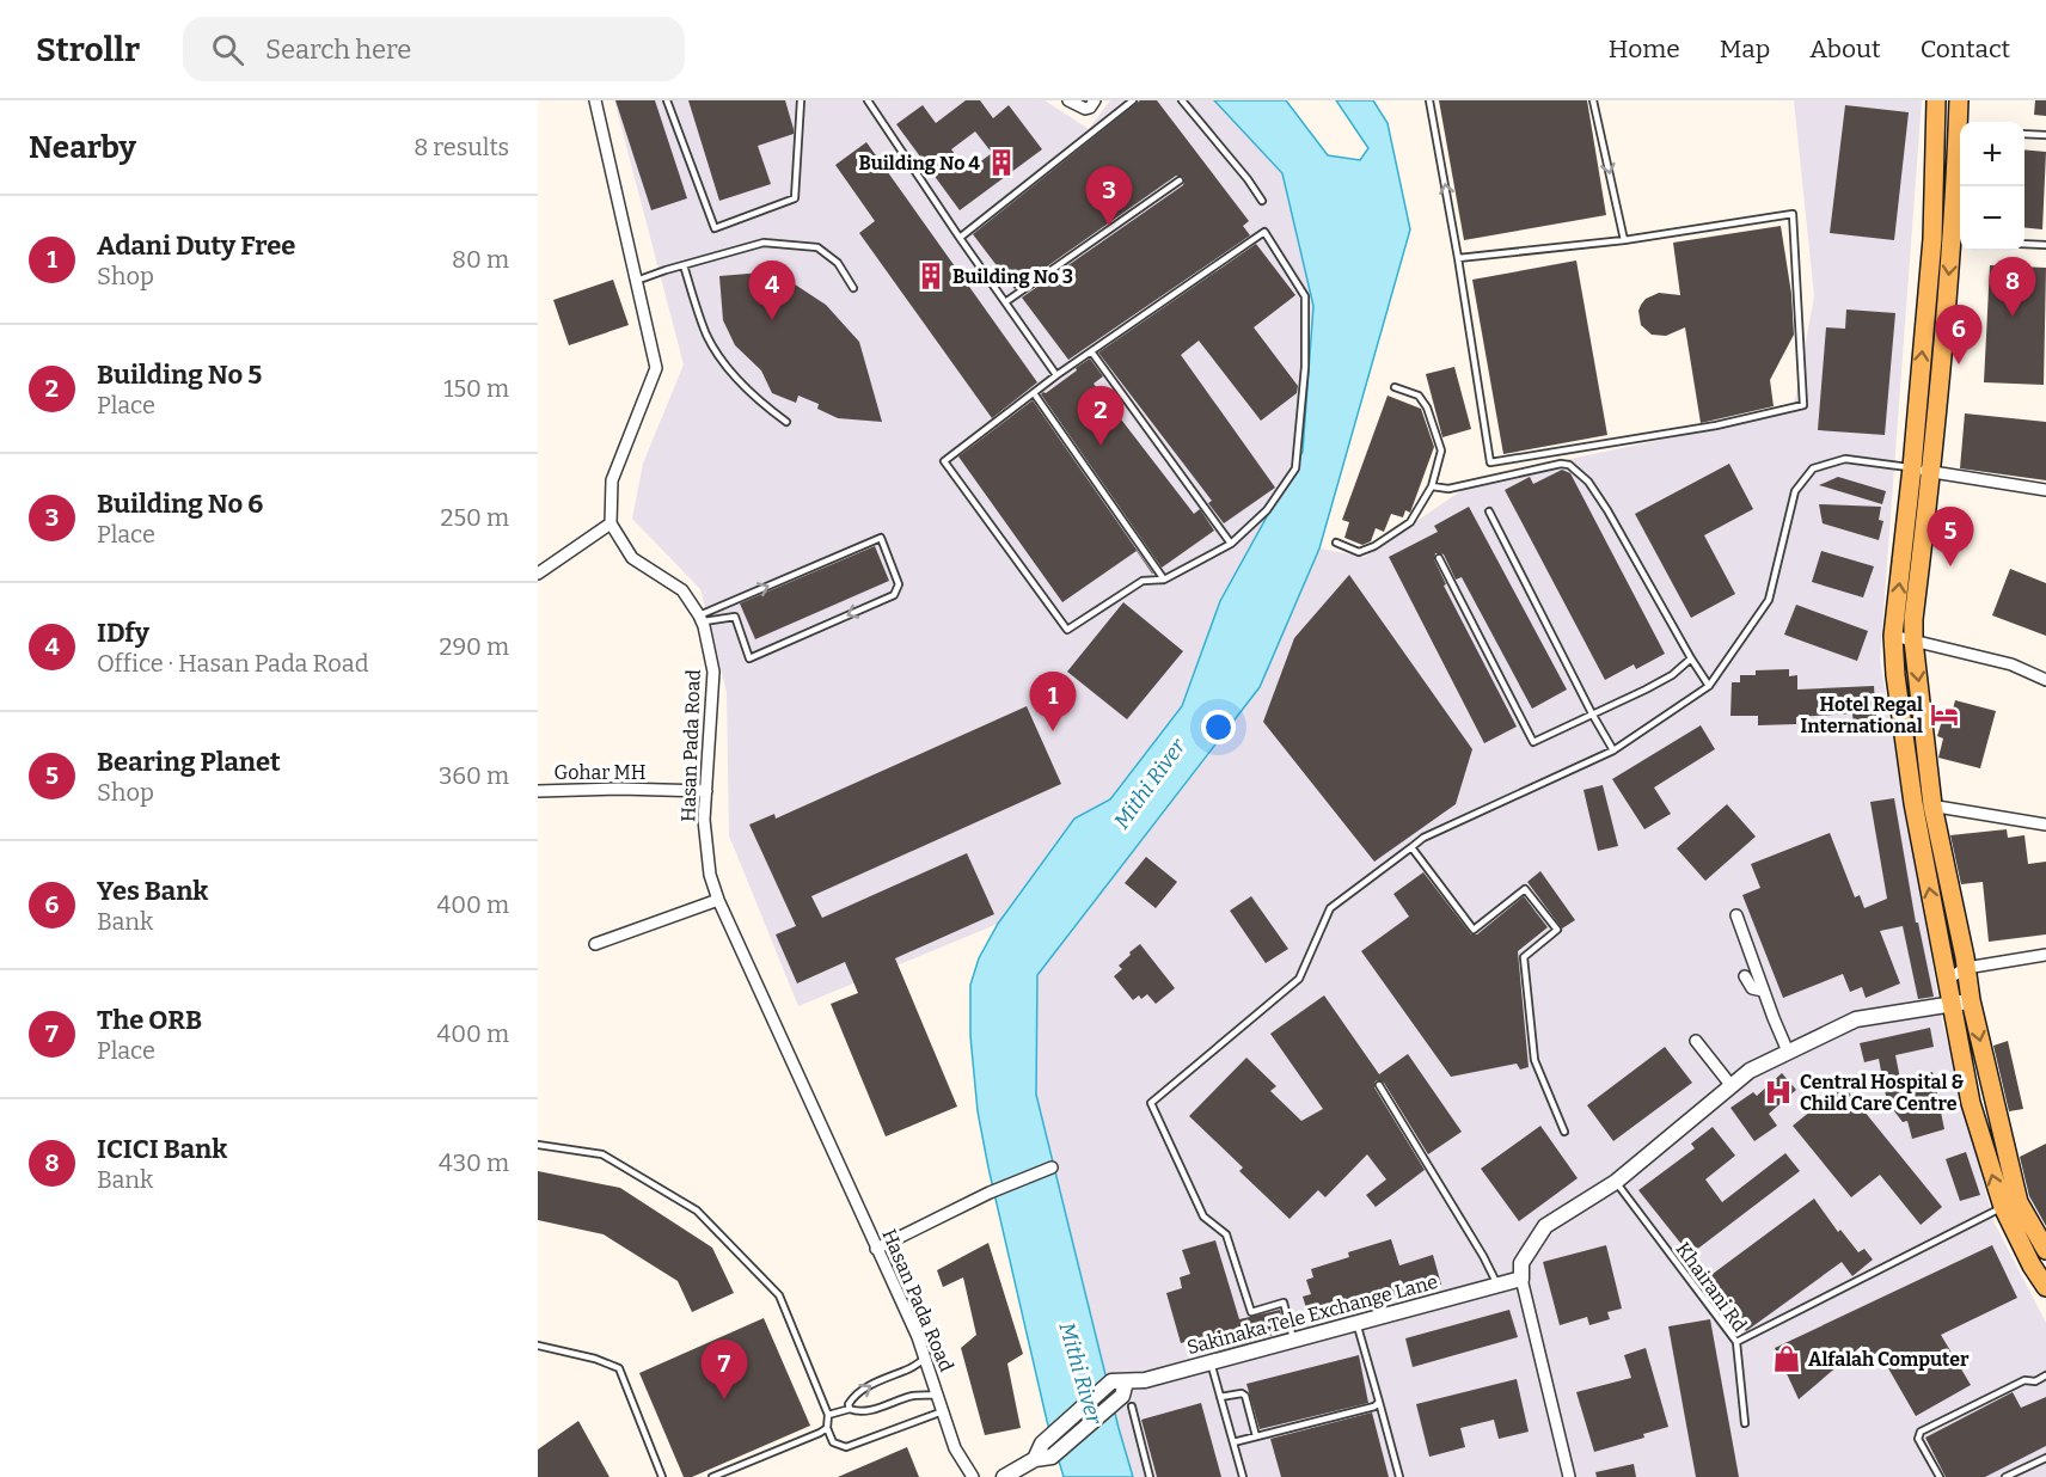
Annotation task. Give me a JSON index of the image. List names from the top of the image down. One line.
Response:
{"streets":{"street":["Hasan Pada Road","Gohar MH","Sakinaka Tele Exchange Lane"],"lane":["Khairani Rd"]},"crossings":[["Hasan Pada Road","Gohar MH"]],"water":["Mithi River"],"places":{"building":["Building No 4","Building No 3"],"hotel":["Hotel Regal International"],"hospital":["Central Hospital & Child Care Centre"],"shop":["Alfalah Computer"]},"page":{"header":"Strollr","search":"Search here","nav":["Home","Map","About","Contact"],"heading":["Nearby","8 results"],"map_buttons":["+","−"],"pins":["3","8","4","6","2","5","1","7"],"list":[{"mark":"1","name":"Adani Duty Free","note":"Shop","value":"80 m"},{"mark":"2","name":"Building No 5","note":"Place","value":"150 m"},{"mark":"3","name":"Building No 6","note":"Place","value":"250 m"},{"mark":"4","name":"IDfy","note":"Office · Hasan Pada Road","value":"290 m"},{"mark":"5","name":"Bearing Planet","note":"Shop","value":"360 m"},{"mark":"6","name":"Yes Bank","note":"Bank","value":"400 m"},{"mark":"7","name":"The ORB","note":"Place","value":"400 m"},{"mark":"8","name":"ICICI Bank","note":"Bank","value":"430 m"}]}}
